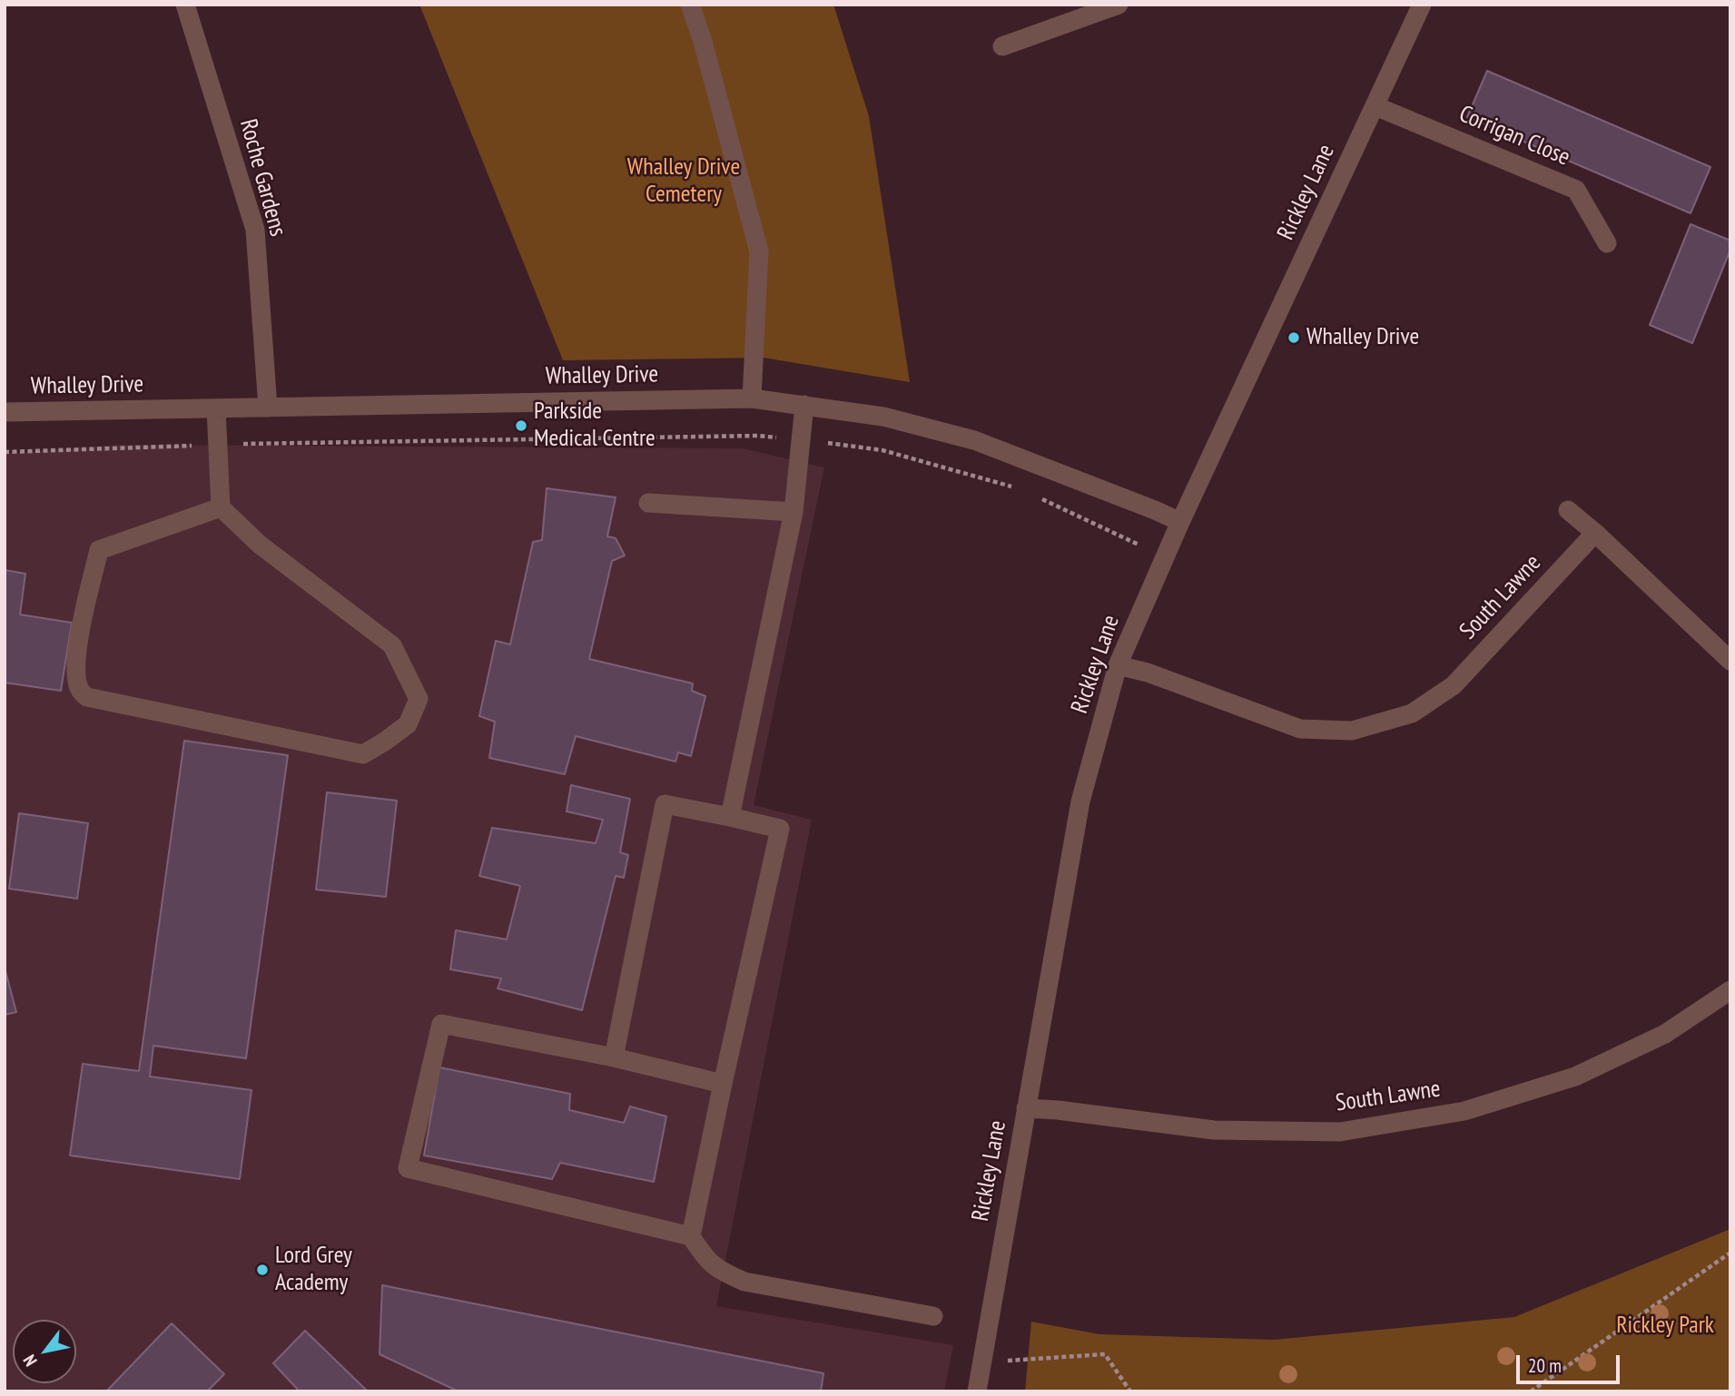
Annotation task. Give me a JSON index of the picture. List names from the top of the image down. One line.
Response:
{"streets":{"street":["Corrigan Close","Roche Gardens","Rickley Lane","Whalley Drive","South Lawne"]},"crossings":[["Corrigan Close","Rickley Lane"],["Roche Gardens","Whalley Drive"],["Rickley Lane","Whalley Drive"],["Rickley Lane","South Lawne"]],"parks":["Whalley Drive Cemetery","Rickley Park"],"places":["Whalley Drive","Parkside Medical Centre","Lord Grey Academy"],"scale_bar":"20 m","north":"bottom left"}
